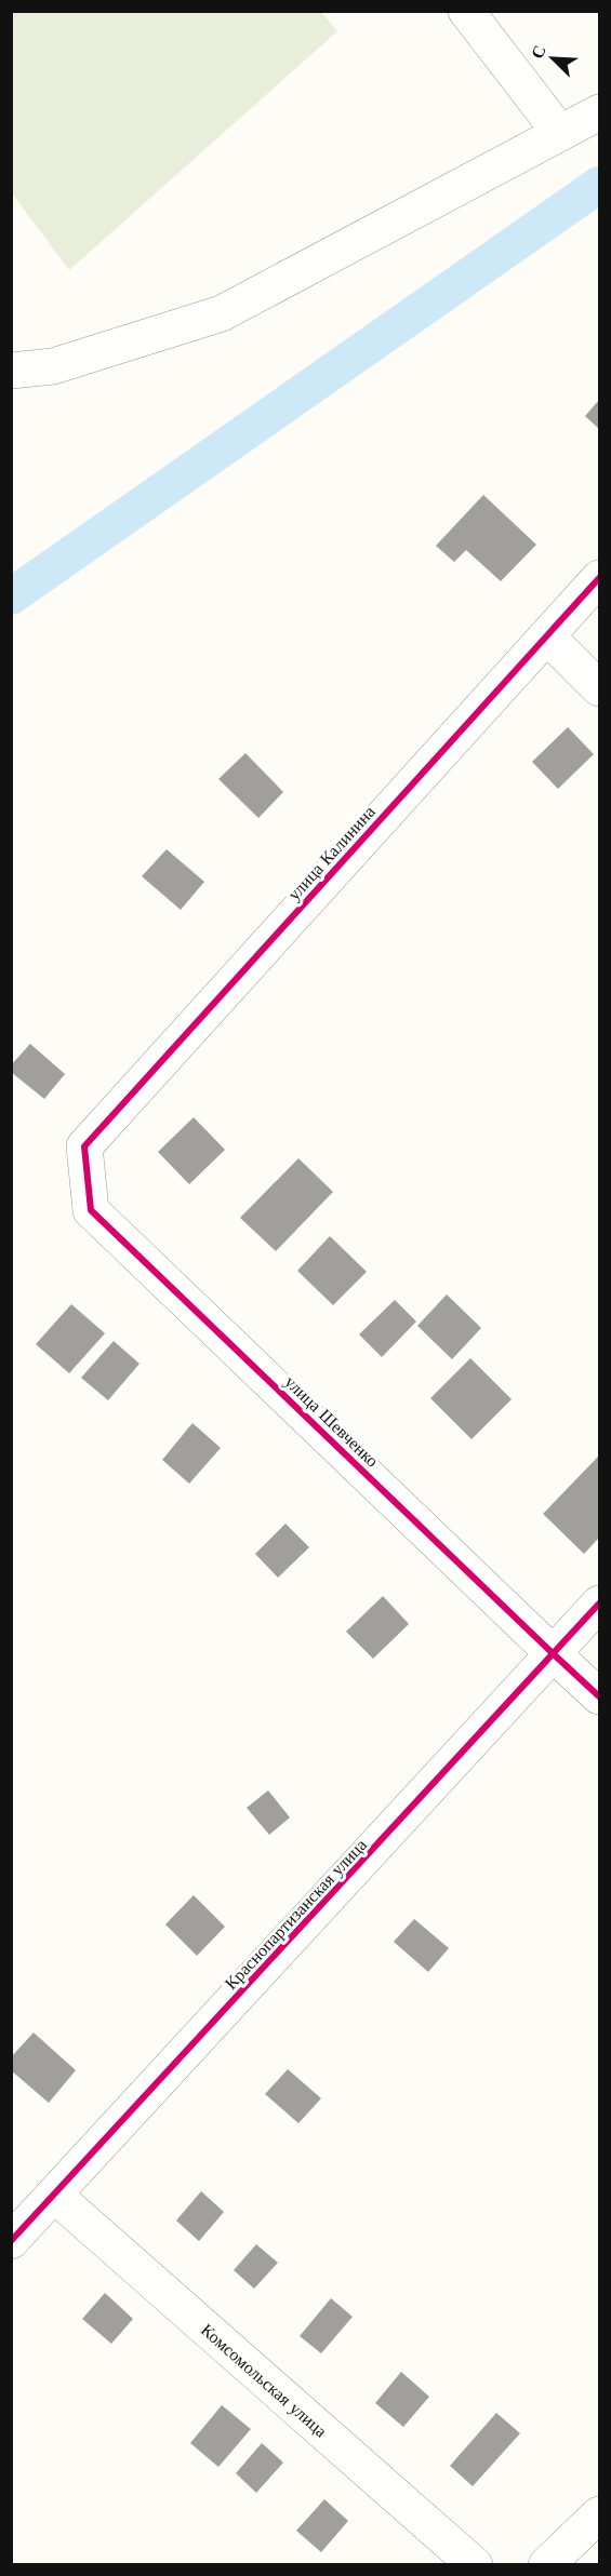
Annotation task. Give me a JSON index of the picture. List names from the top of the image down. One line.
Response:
{"streets":{"street":["улица Калинина","улица Шевченко","Краснопартизанская улица","Комсомольская улица"]},"crossings":[["улица Калинина","улица Шевченко"],["улица Шевченко","Краснопартизанская улица"],["Краснопартизанская улица","Комсомольская улица"]],"north":"top left"}
